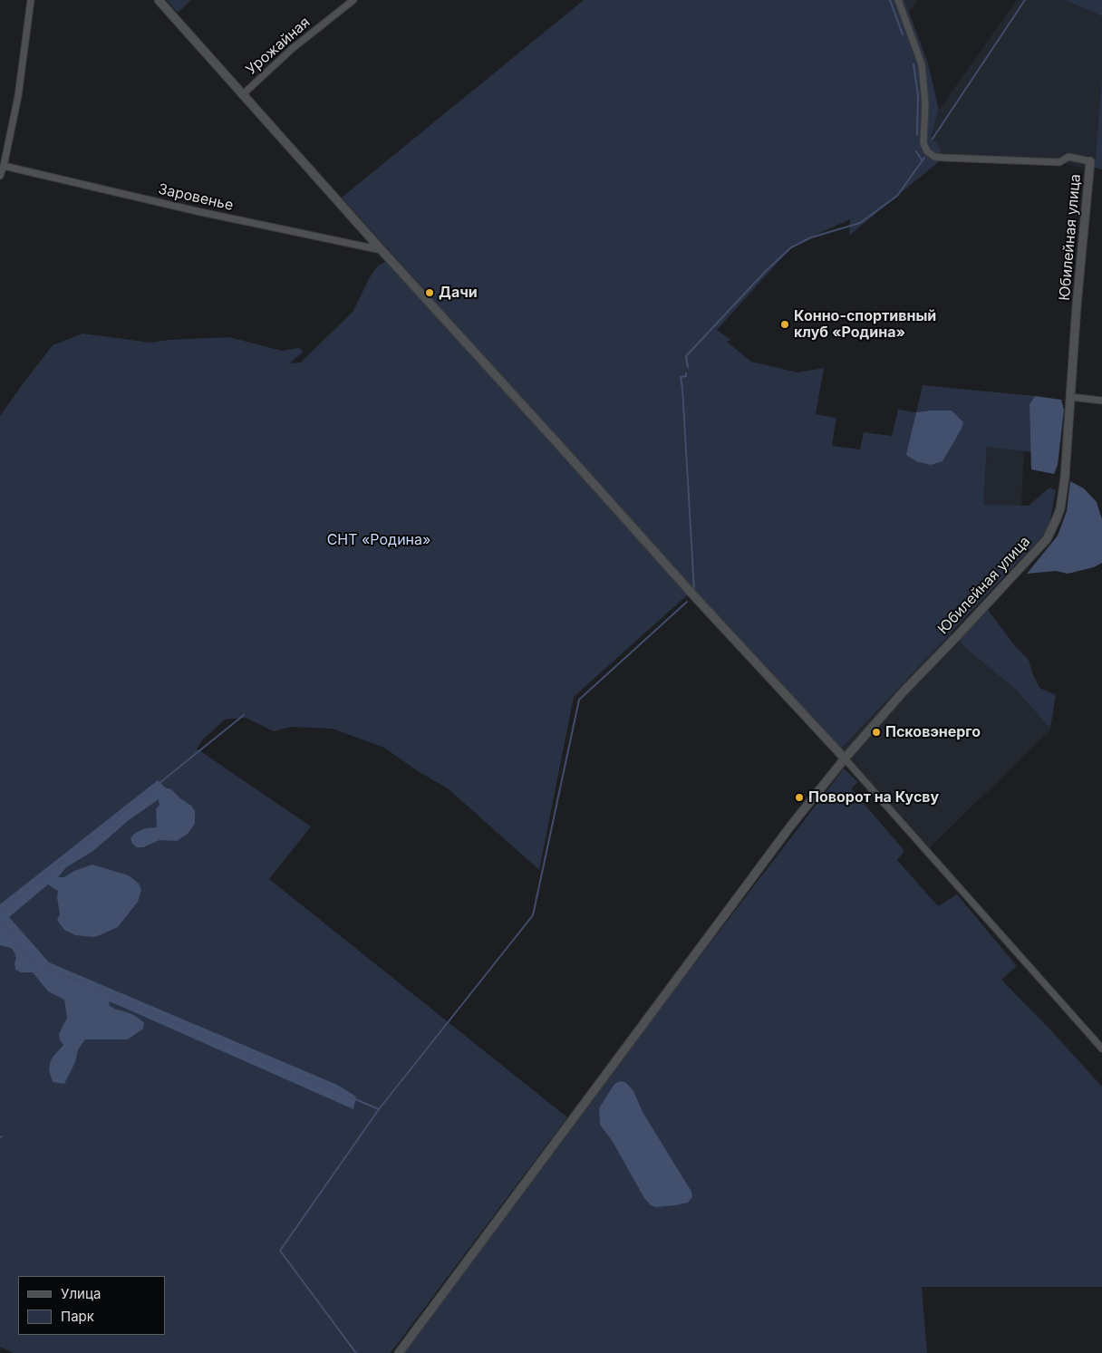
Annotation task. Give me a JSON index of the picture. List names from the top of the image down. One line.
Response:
{"streets":{"street":["Урожайная","Заровенье","Юбилейная улица"]},"parks":["СНТ «Родина»"],"places":["Дачи","Конно-спортивный клуб «Родина»","Псковэнерго","Поворот на Кусву"],"legend":["Улица","Парк"]}
